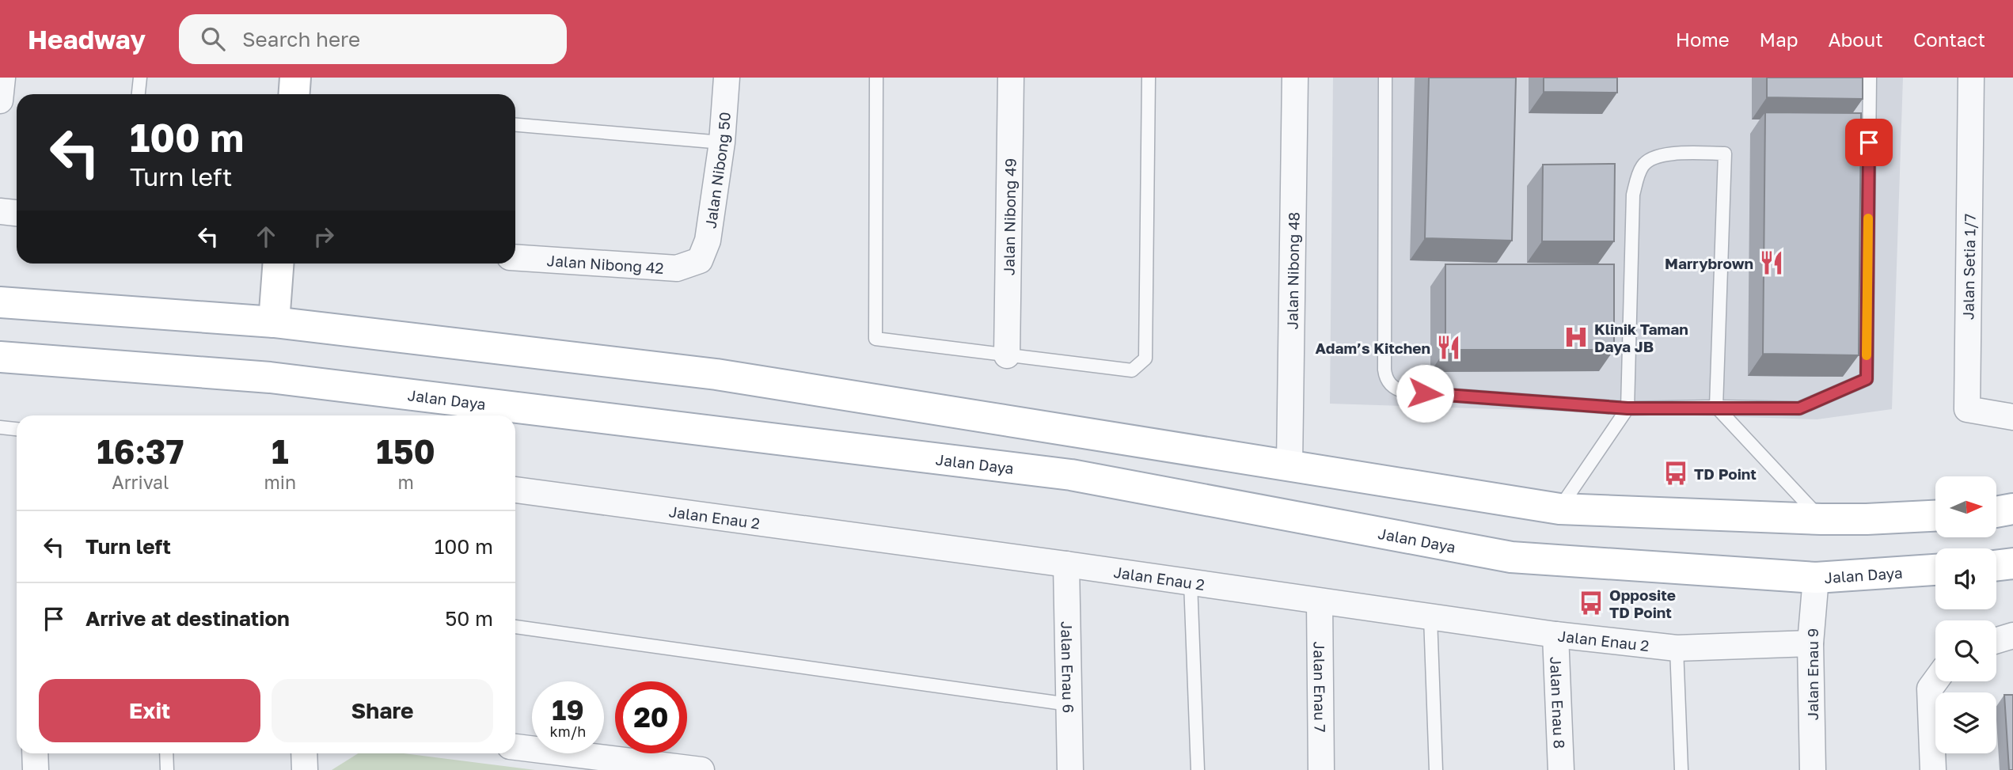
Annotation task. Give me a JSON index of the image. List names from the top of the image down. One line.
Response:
{"streets":{"main road":["Jalan Daya"],"street":["Jalan Nibong 50","Jalan Nibong 49","Jalan Nibong 42","Jalan Setia 1/7","Jalan Nibong 48","Jalan Enau 2","Jalan Enau 6","Jalan Enau 9","Jalan Enau 7","Jalan Enau 8"]},"crossings":[["Jalan Nibong 50","Jalan Nibong 42"],["Jalan Daya","Jalan Enau 9"],["Jalan Enau 2","Jalan Enau 6"],["Jalan Enau 2","Jalan Enau 9"],["Jalan Enau 2","Jalan Enau 7"],["Jalan Enau 2","Jalan Enau 8"]],"places":{"restaurant":["Marrybrown","Adam’s Kitchen"],"hospital":["Klinik Taman Daya JB"],"bus stop":["TD Point","Opposite TD Point"]},"north":"right","page":{"header":"Headway","search":"Search here","nav":["Home","Map","About","Contact"],"turn":["100 m","Turn left"],"eta":["16:37","Arrival","1","min","150","m"],"list":[{"name":"Turn left","value":"100 m"},{"name":"Arrive at destination","value":"50 m"}],"buttons":["Exit","Share"],"speed":"19 km/h","limit":"20"}}
